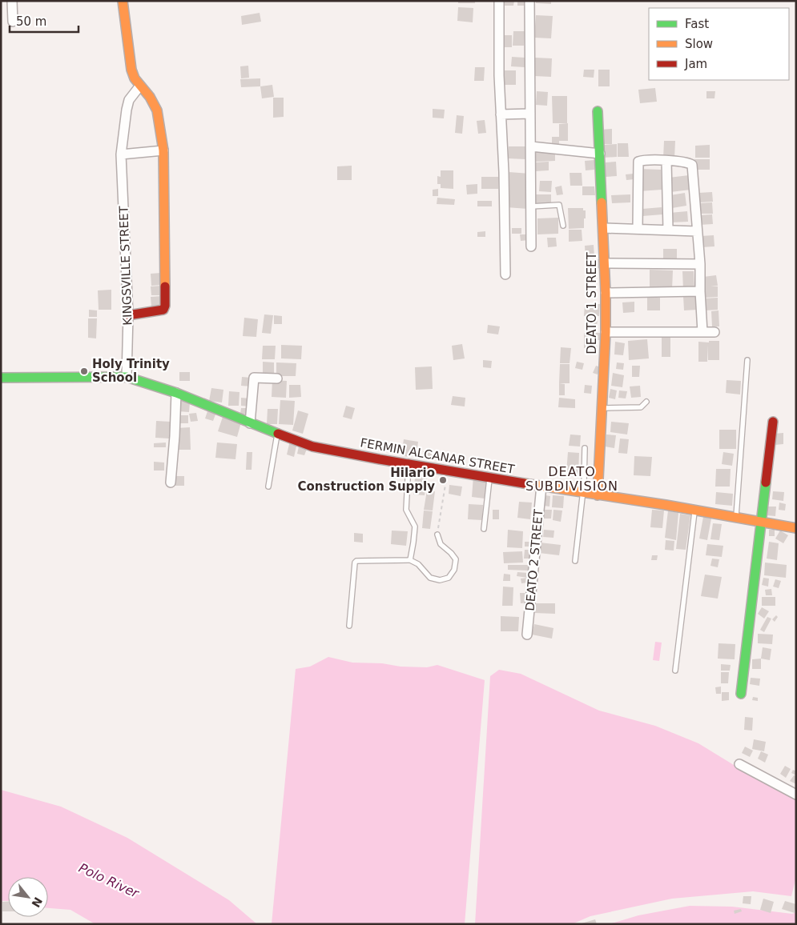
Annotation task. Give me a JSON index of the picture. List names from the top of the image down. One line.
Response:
{"streets":{"street":["KINGSVILLE STREET","DEATO 1 STREET","FERMIN ALCANAR STREET","DEATO 2 STREET"]},"crossings":[["KINGSVILLE STREET","FERMIN ALCANAR STREET"],["DEATO 1 STREET","FERMIN ALCANAR STREET"],["FERMIN ALCANAR STREET","DEATO 2 STREET"]],"districts":["DEATO SUBDIVISION"],"water":["Polo River"],"places":["Holy Trinity School","Hilario Construction Supply"],"legend":["Fast","Slow","Jam"],"scale_bar":"50 m","north":"bottom right"}
